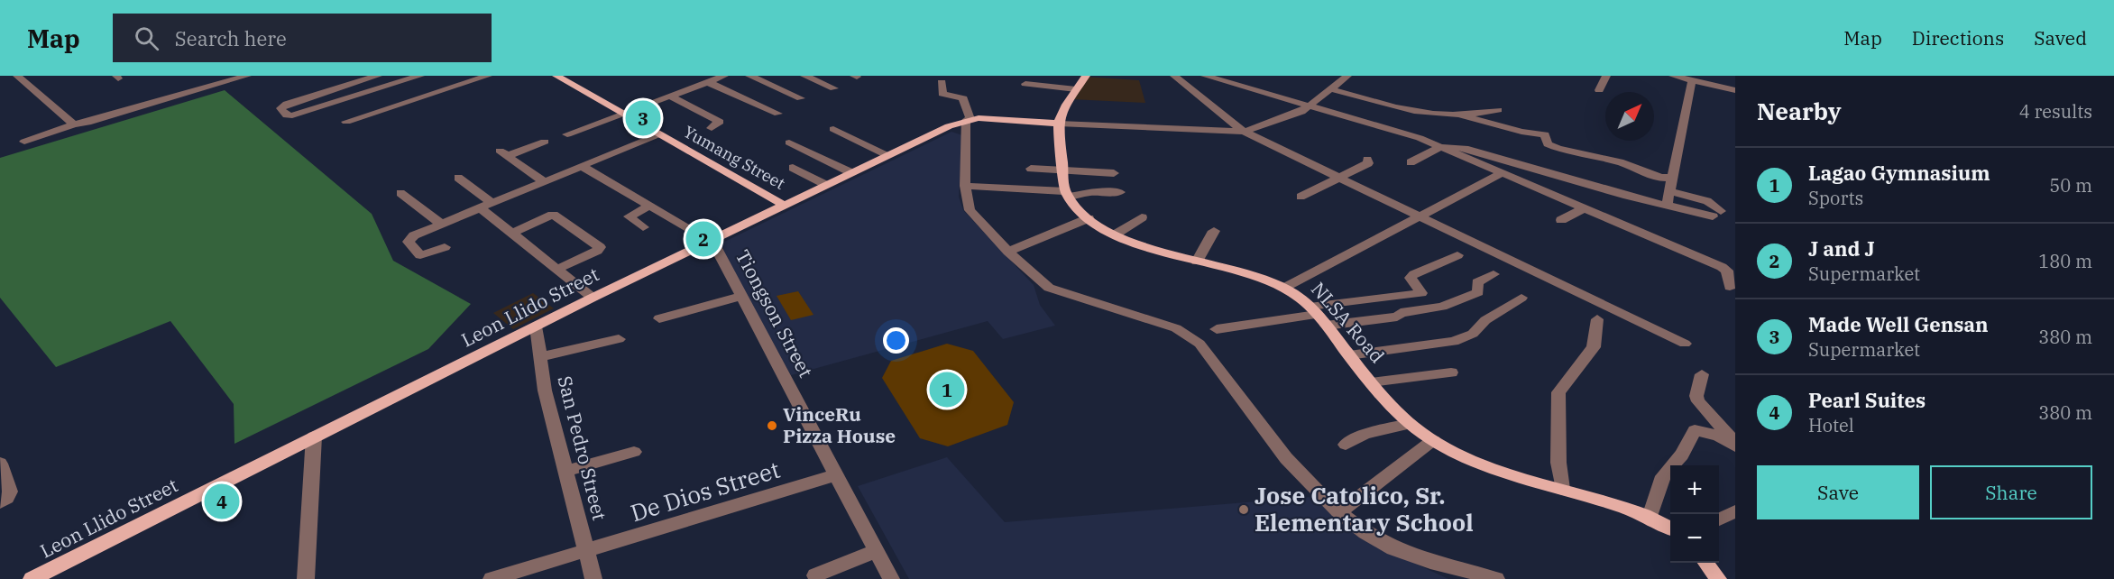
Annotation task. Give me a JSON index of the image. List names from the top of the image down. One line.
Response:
{"streets":{"main road":["Yumang Street","Leon Llido Street","NLSA Road"],"street":["Tiongson Street","San Pedro Street","De Dios Street"]},"crossings":[["Yumang Street","Leon Llido Street"],["Leon Llido Street","Tiongson Street"],["Leon Llido Street","San Pedro Street"],["Tiongson Street","De Dios Street"],["San Pedro Street","De Dios Street"]],"places":["VinceRu Pizza House","Jose Catolico, Sr. Elementary School"],"north":"top right","page":{"header":"Map","search":"Search here","nav":["Map","Directions","Saved"],"heading":["Nearby","4 results"],"pins":["3","2","1","4"],"list":[{"mark":"1","name":"Lagao Gymnasium","note":"Sports","value":"50 m"},{"mark":"2","name":"J and J","note":"Supermarket","value":"180 m"},{"mark":"3","name":"Made Well Gensan","note":"Supermarket","value":"380 m"},{"mark":"4","name":"Pearl Suites","note":"Hotel","value":"380 m"}],"buttons":["Save","Share"],"map_buttons":["+","−"]}}
